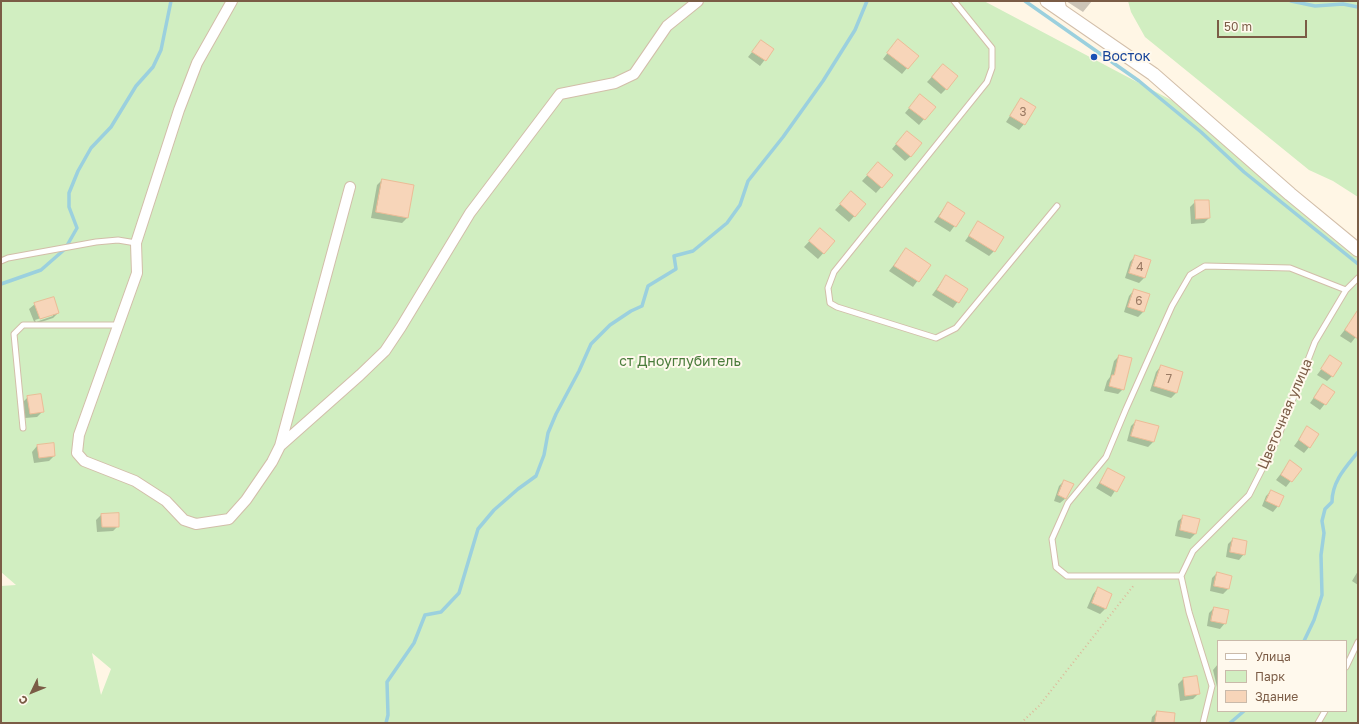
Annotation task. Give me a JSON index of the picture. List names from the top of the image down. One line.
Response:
{"streets":{"lane":["Цветочная улица"]},"parks":["ст Дноуглубитель"],"places":["Восток"],"house_numbers":["3","4","6","7"],"legend":["Улица","Парк","Здание"],"scale_bar":"50 m","north":"bottom left"}
